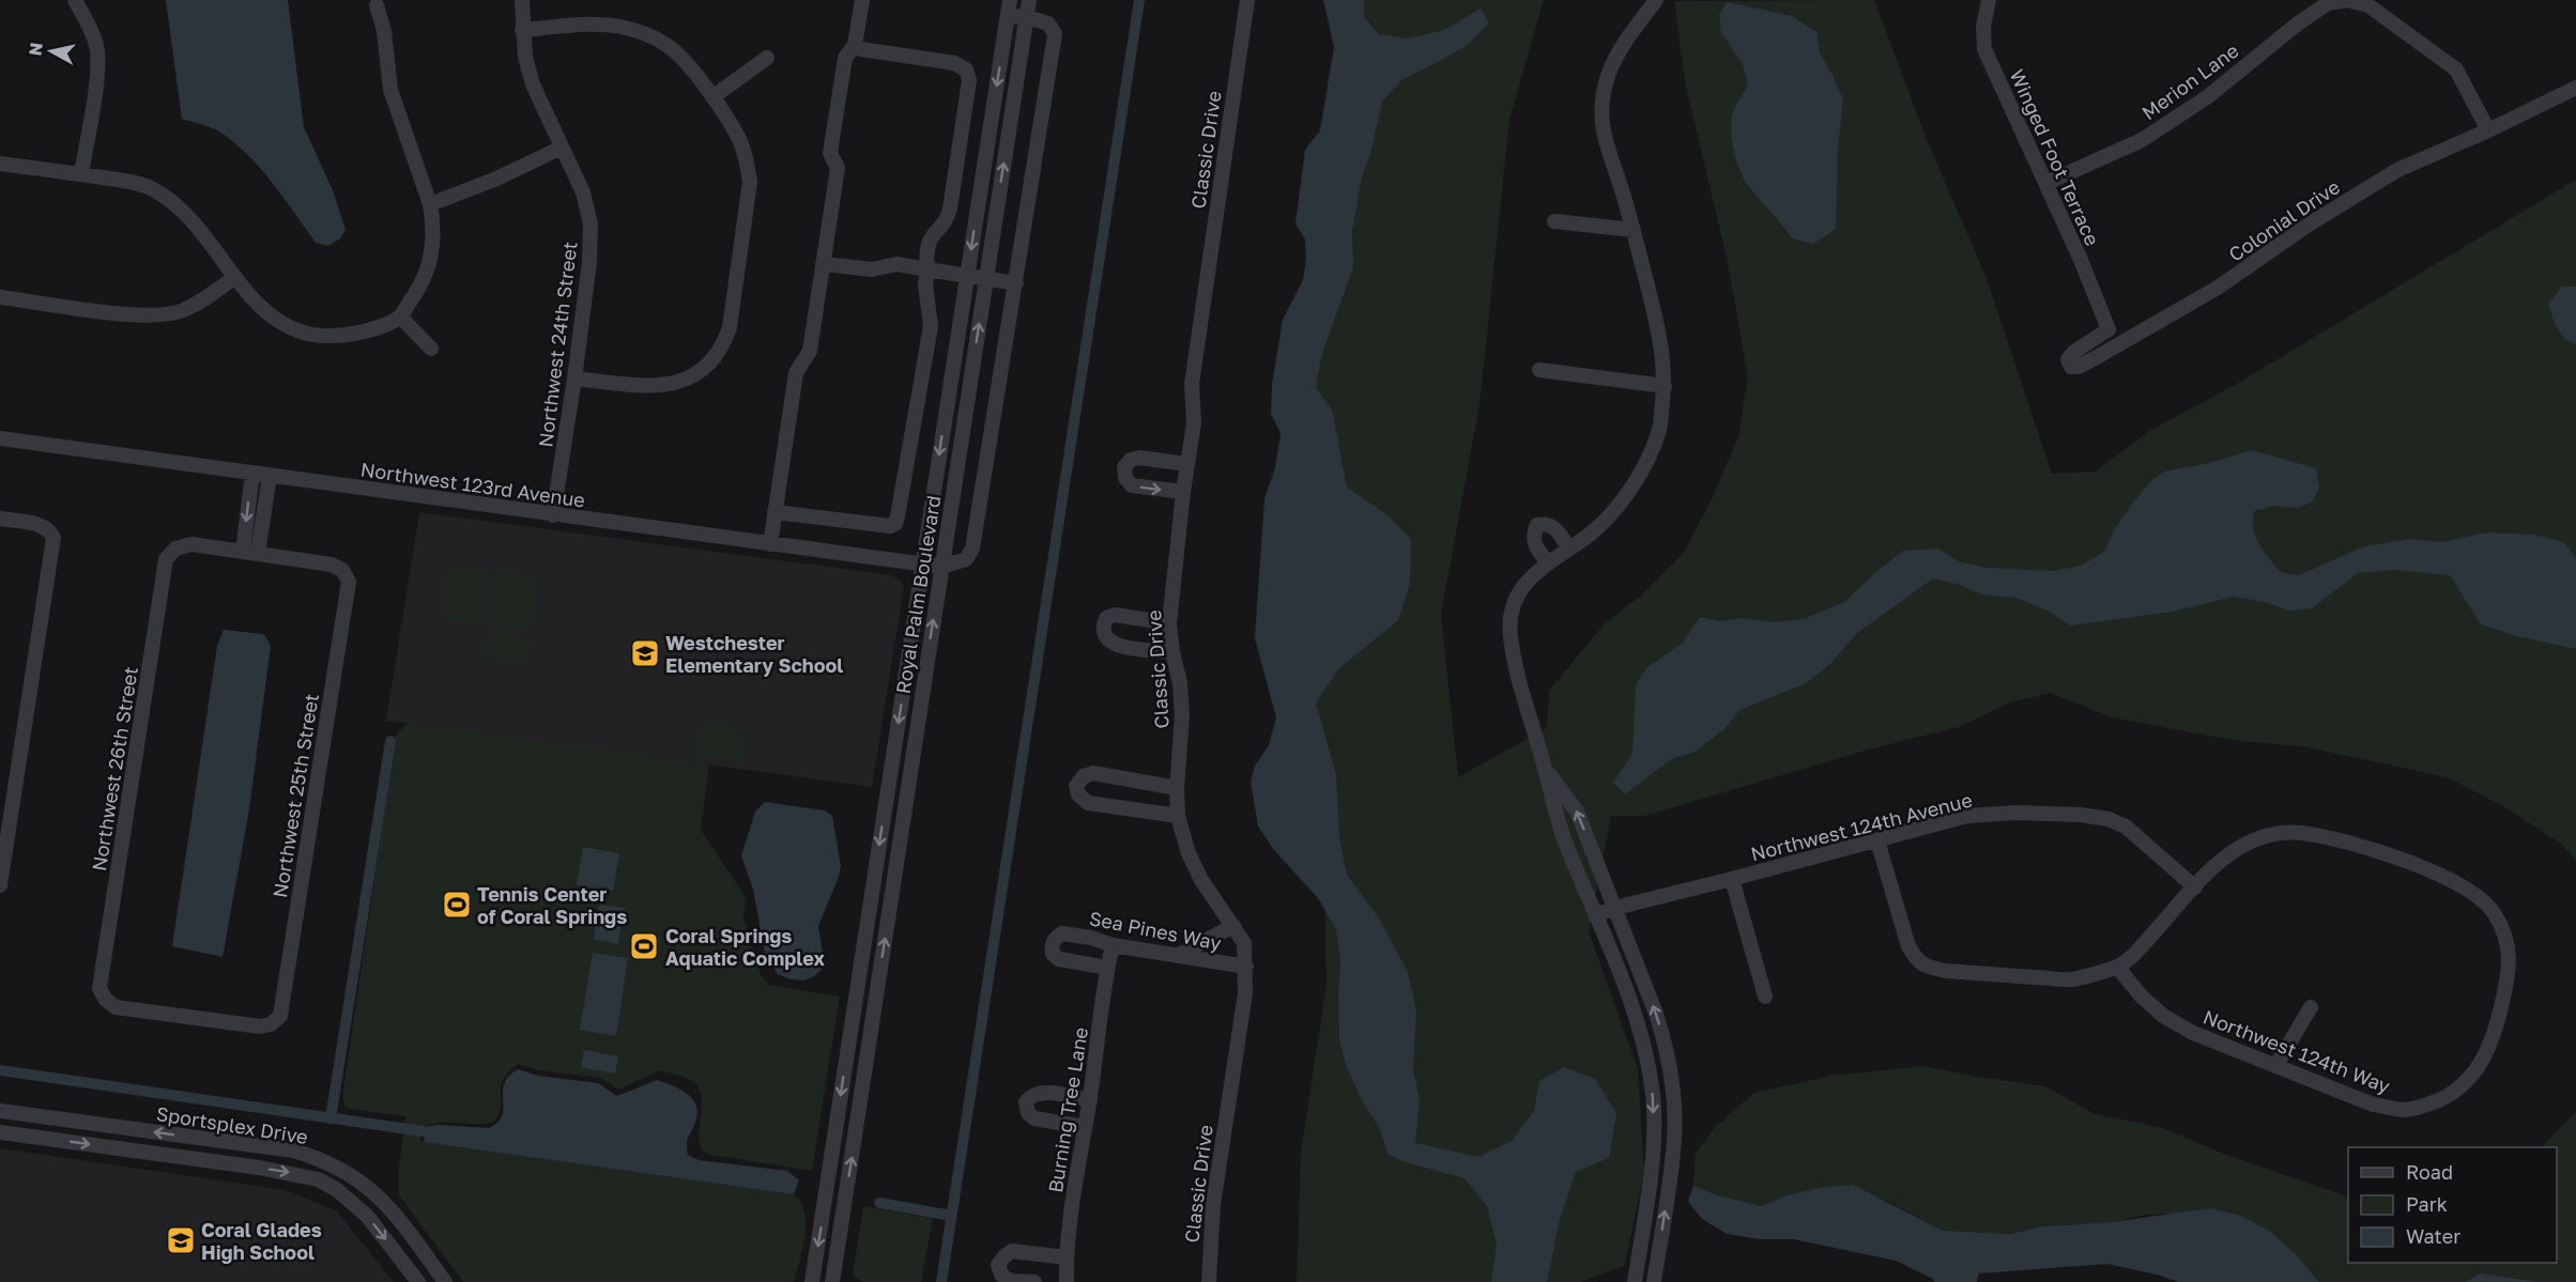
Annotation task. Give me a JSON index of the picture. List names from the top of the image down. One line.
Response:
{"streets":{"street":["Merion Lane","Classic Drive","Winged Foot Terrace","Colonial Drive","Northwest 24th Street","Northwest 123rd Avenue","Royal Palm Boulevard","Northwest 26th Street","Northwest 25th Street","Northwest 124th Avenue","Sea Pines Way","Northwest 124th Way","Burning Tree Lane","Sportsplex Drive"]},"crossings":[["Merion Lane","Winged Foot Terrace"],["Merion Lane","Colonial Drive"],["Classic Drive","Sea Pines Way"],["Winged Foot Terrace","Colonial Drive"],["Northwest 24th Street","Northwest 123rd Avenue"],["Northwest 123rd Avenue","Royal Palm Boulevard"],["Northwest 26th Street","Northwest 25th Street"],["Northwest 124th Avenue","Northwest 124th Way"],["Sea Pines Way","Burning Tree Lane"]],"places":{"school or university":["Westchester Elementary School","Coral Glades High School"],"sports":["Tennis Center of Coral Springs","Coral Springs Aquatic Complex"]},"legend":["Road","Park","Water"],"north":"left"}
